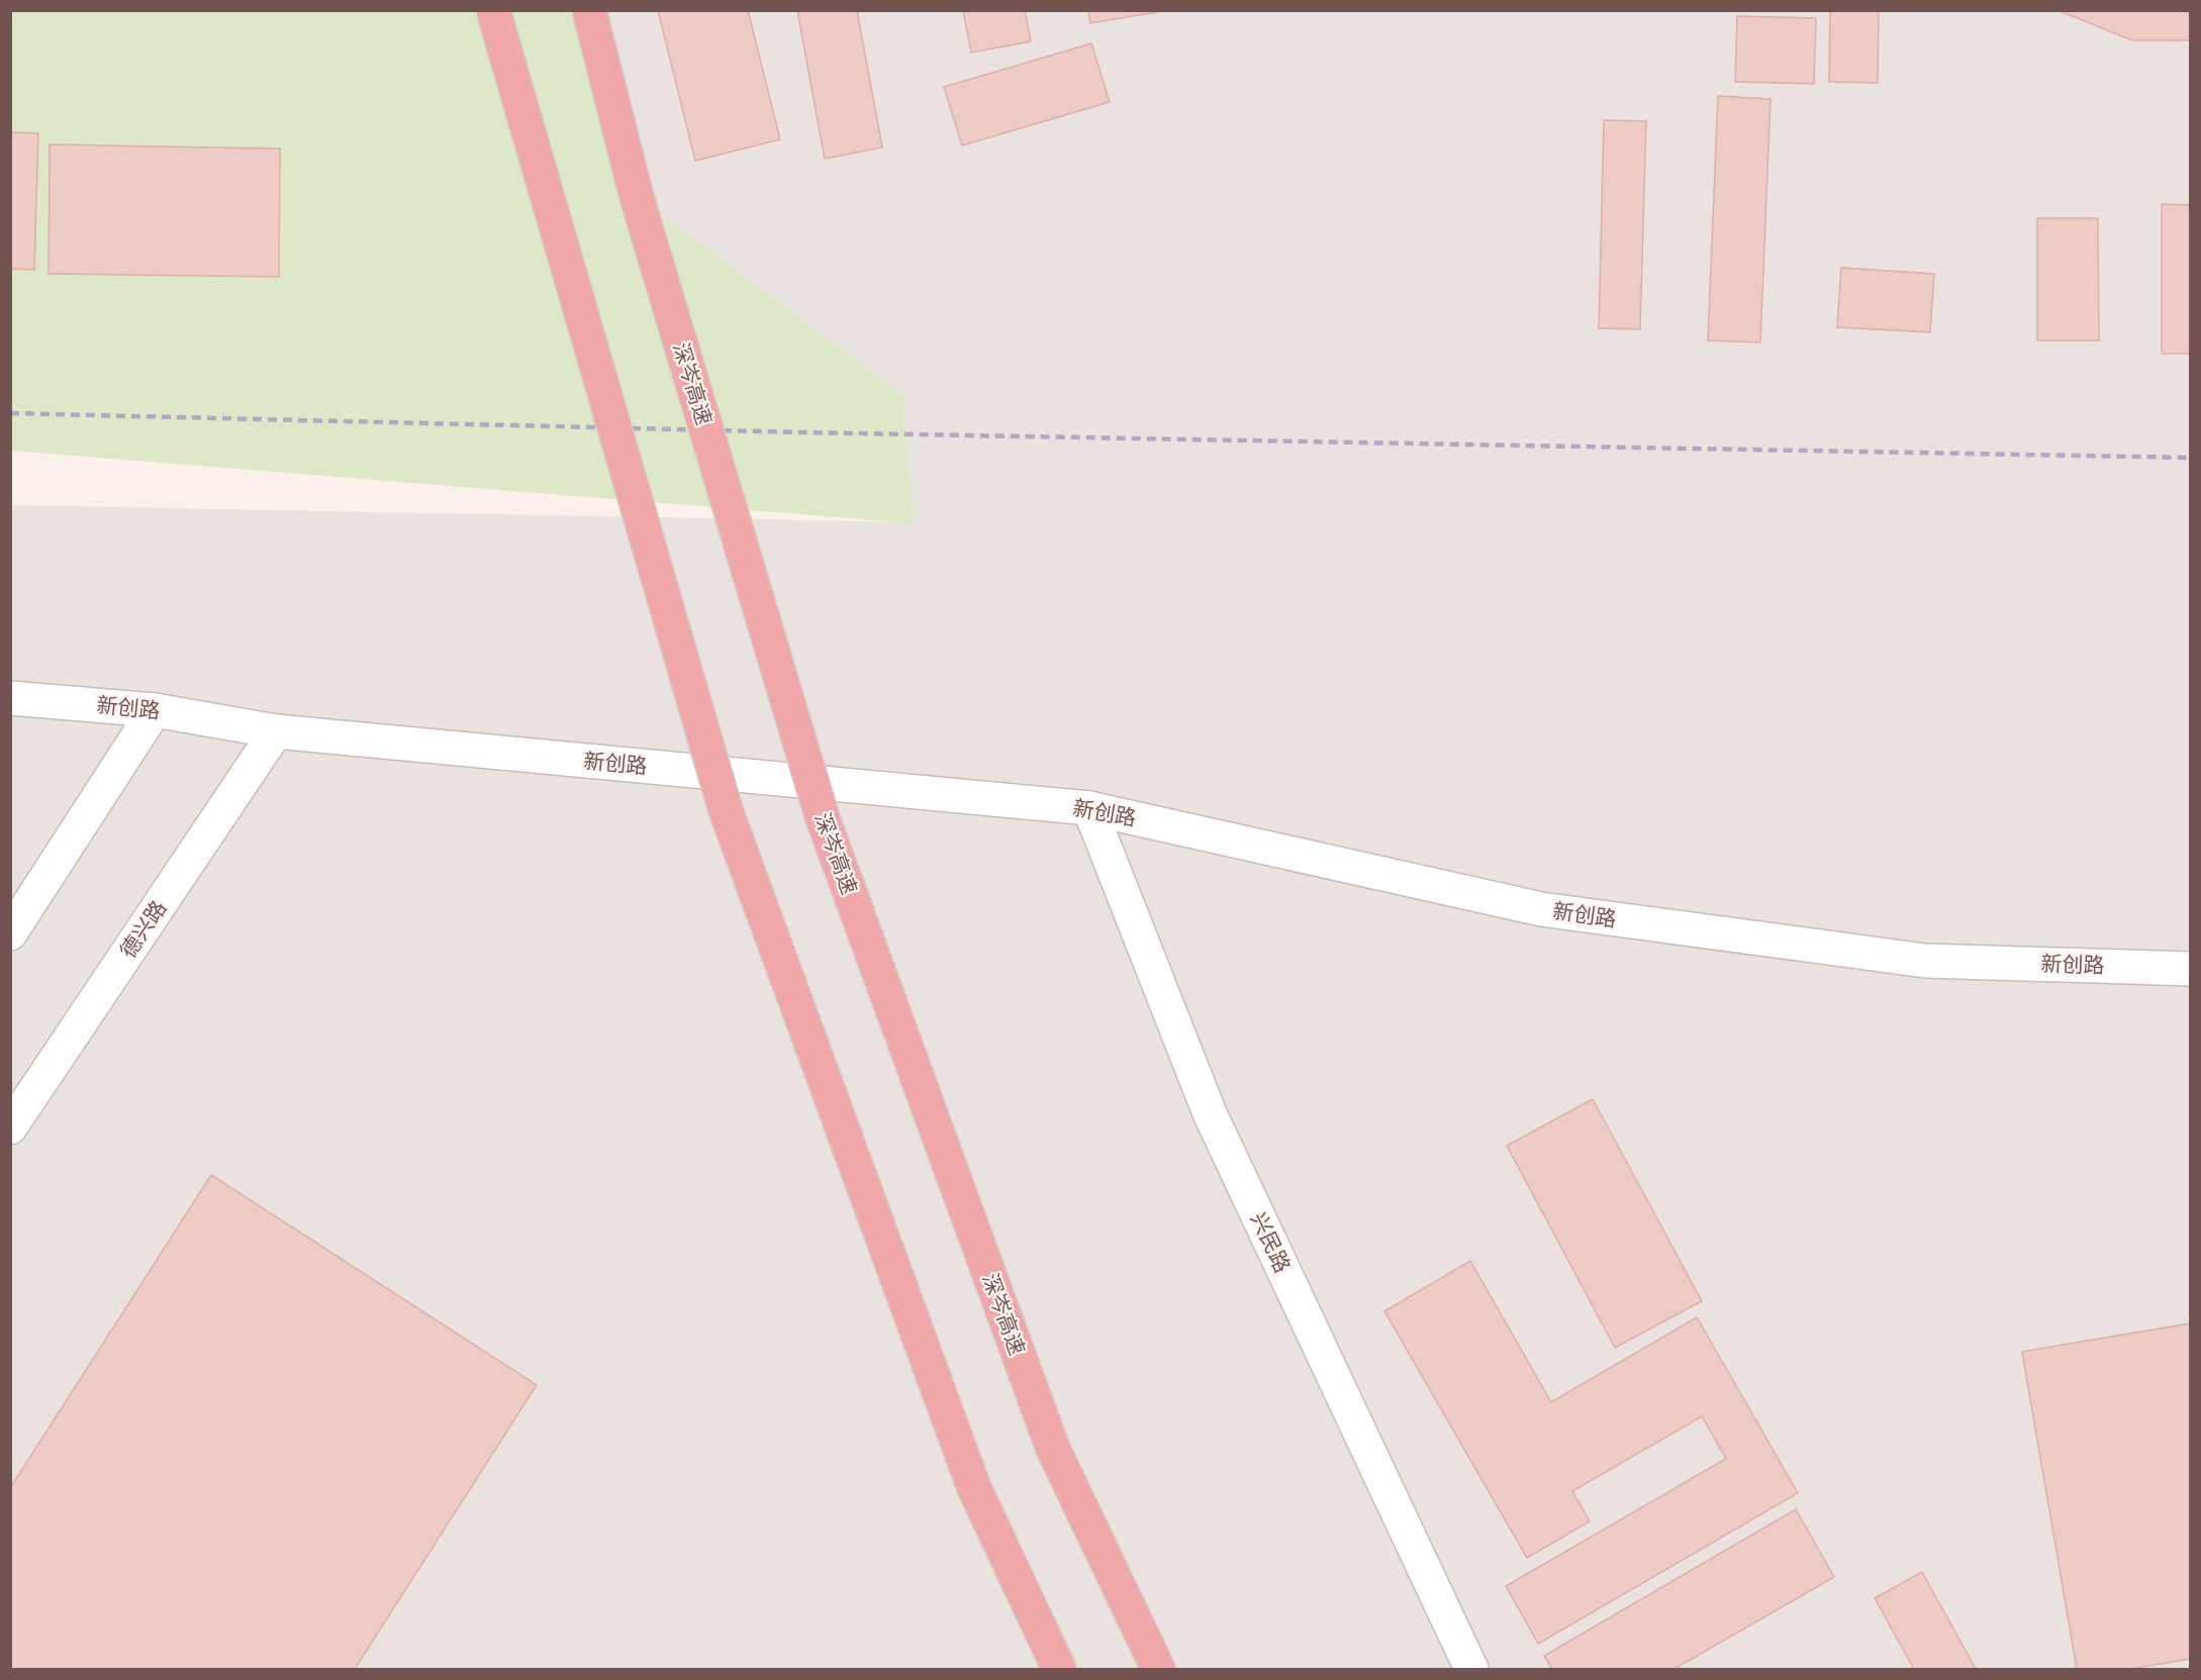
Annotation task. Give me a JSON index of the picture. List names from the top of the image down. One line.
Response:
{"streets":{"highway":["深岑高速"],"street":["新创路","德兴路","兴民路"]},"crossings":[["新创路","德兴路"],["新创路","兴民路"]]}
